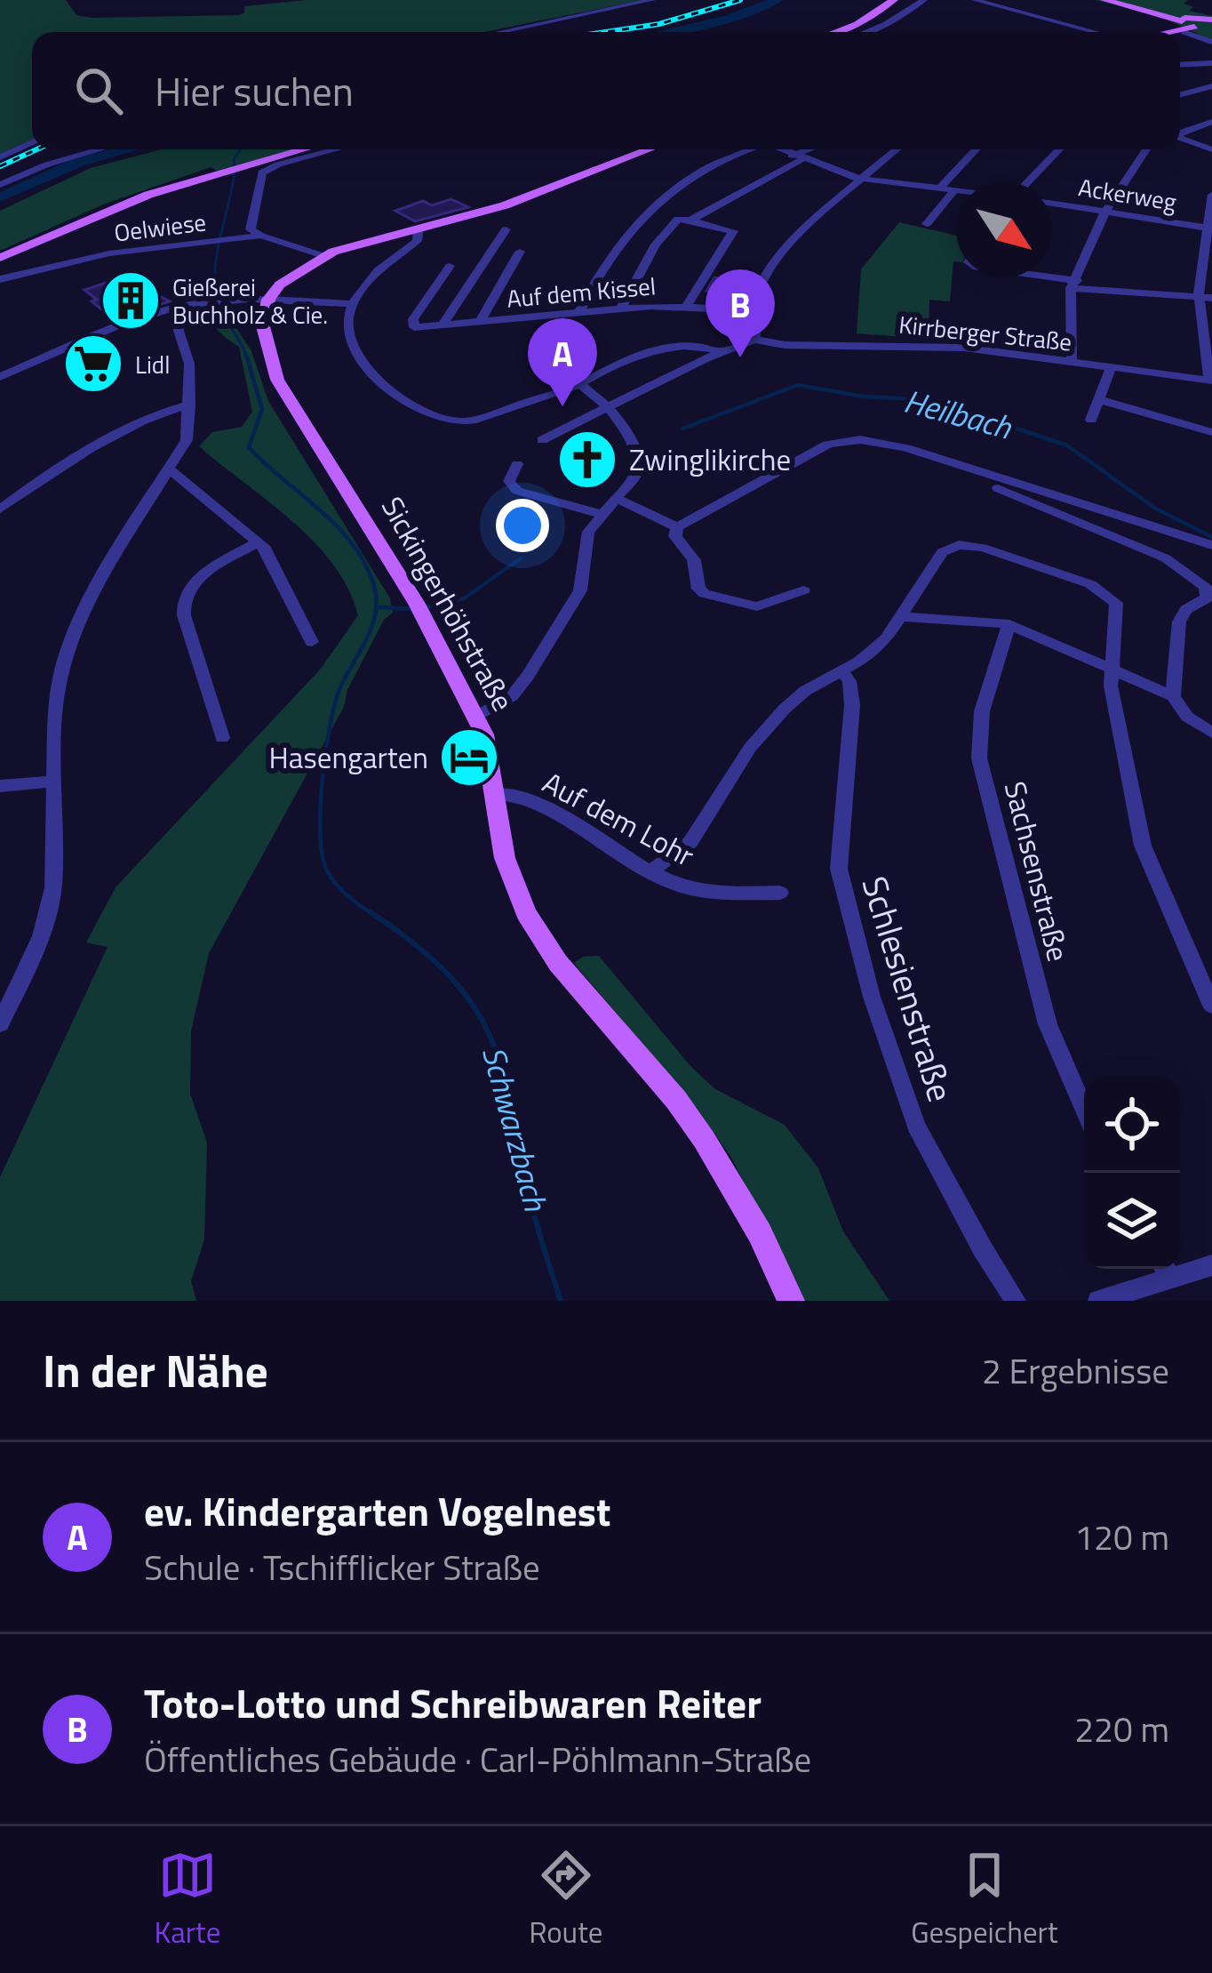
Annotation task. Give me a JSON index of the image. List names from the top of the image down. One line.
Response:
{"streets":{"main road":["Sickingerhöhstraße"],"street":["Ackerweg","Oelwiese","Auf dem Kissel","Kirrberger Straße","Auf dem Lohr","Sachsenstraße","Schlesienstraße"]},"crossings":[["Sickingerhöhstraße","Auf dem Lohr"]],"water":["Heilbach","Schwarzbach"],"places":{"building":["Gießerei Buchholz & Cie."],"supermarket":["Lidl"],"church":["Zwinglikirche"],"hotel":["Hasengarten"]},"north":"bottom right","page":{"search":"Hier suchen","pins":["B","A"],"heading":["In der Nähe","2 Ergebnisse"],"list":[{"mark":"A","name":"ev. Kindergarten Vogelnest","note":"Schule · Tschifflicker Straße","value":"120 m"},{"mark":"B","name":"Toto-Lotto und Schreibwaren Reiter","note":"Öffentliches Gebäude · Carl-Pöhlmann-Straße","value":"220 m"}],"nav":["Karte","Route","Gespeichert"]}}
